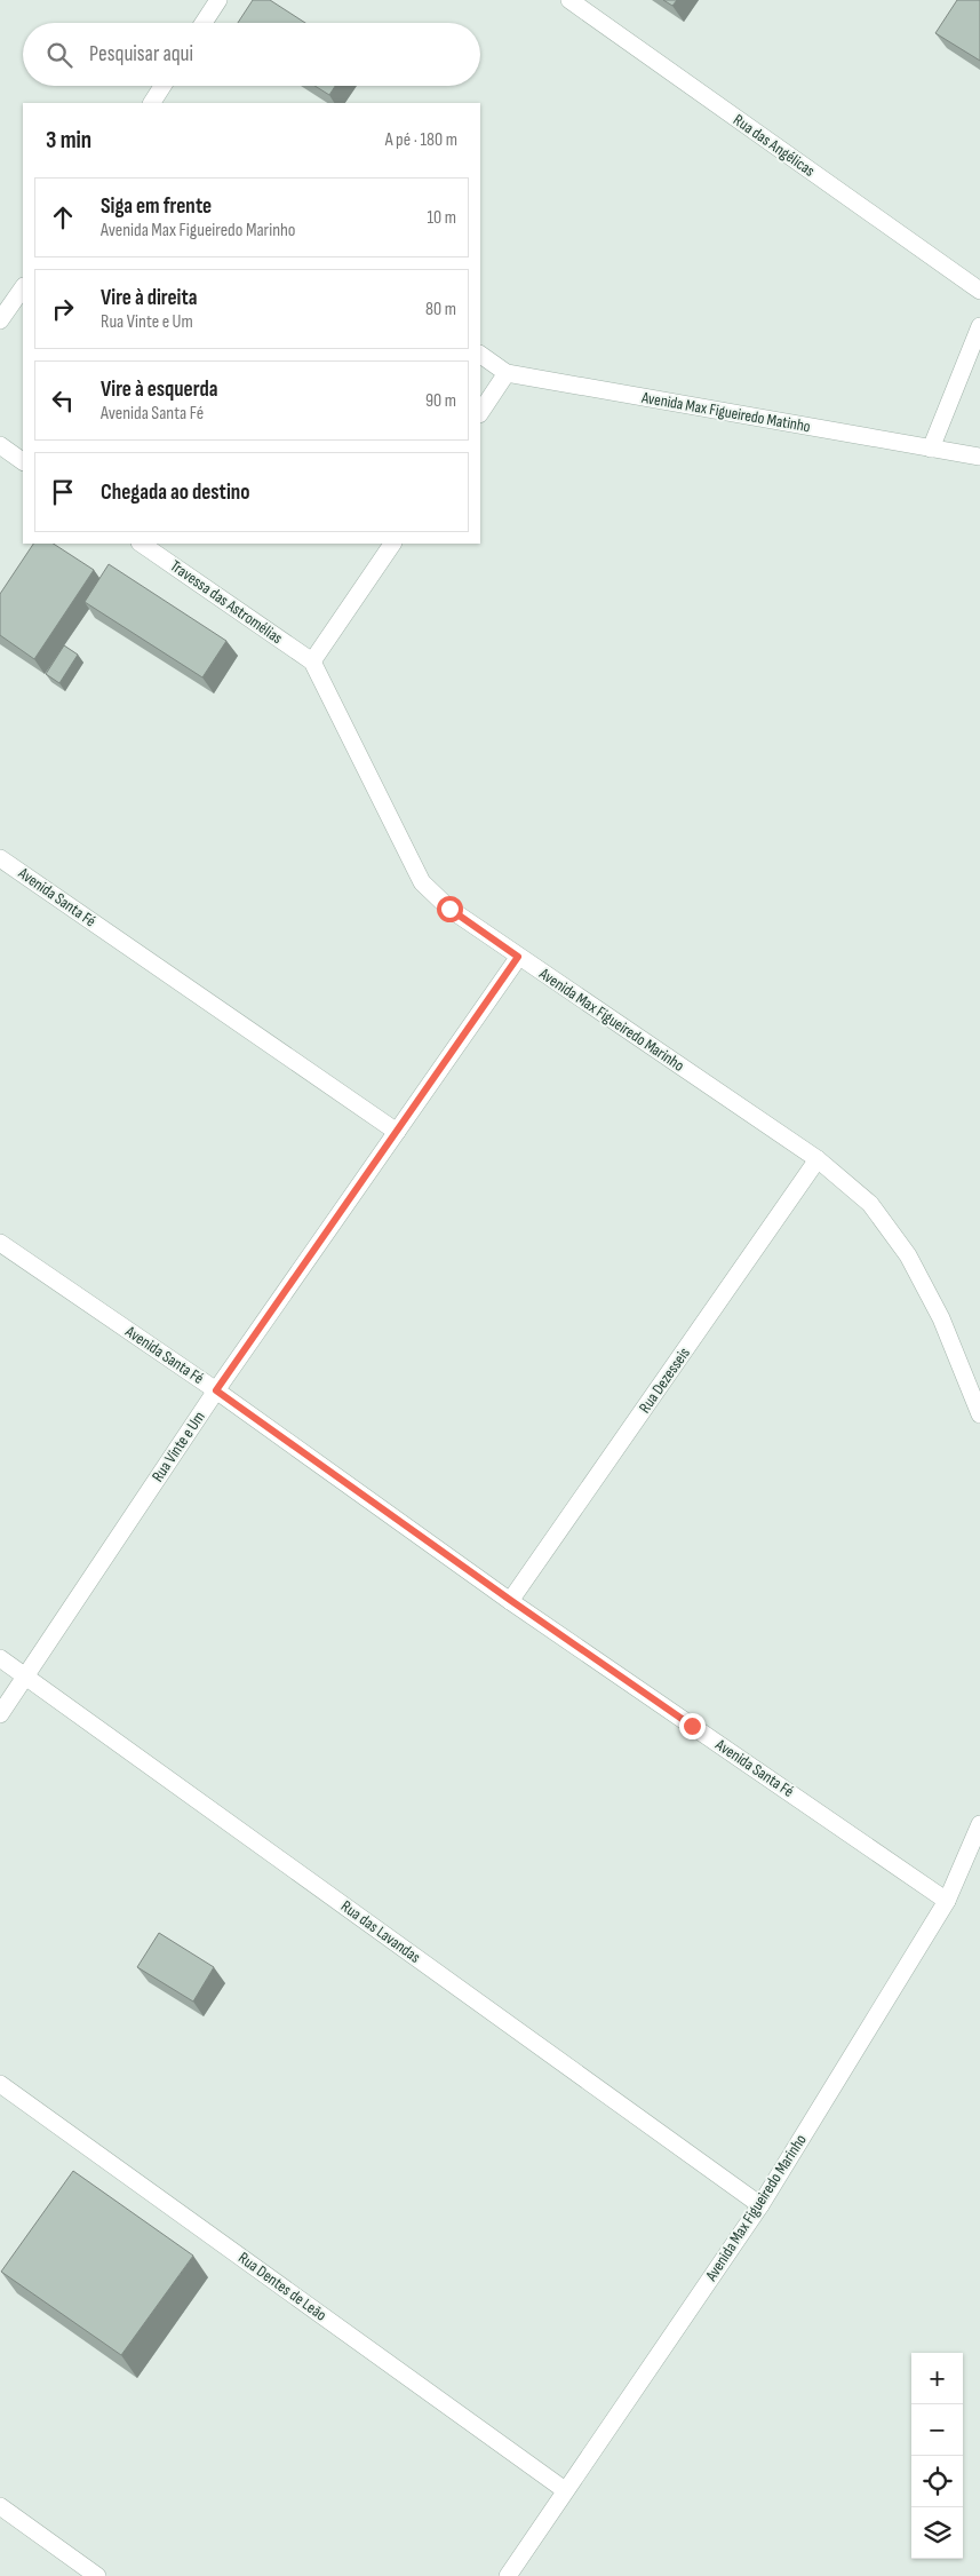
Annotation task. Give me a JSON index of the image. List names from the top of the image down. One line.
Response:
{"streets":{"street":["Rua das Angélicas","Avenida Max Figueiredo Matinho","Travessa das Astromélias","Avenida Santa Fé","Avenida Max Figueiredo Marinho","Rua Dezesseis","Rua Vinte e Um","Rua das Lavandas","Rua Dentes de Leão"]},"crossings":[["Travessa das Astromélias","Avenida Max Figueiredo Marinho"],["Avenida Santa Fé","Avenida Max Figueiredo Marinho"],["Avenida Santa Fé","Rua Dezesseis"],["Avenida Santa Fé","Rua Vinte e Um"],["Avenida Max Figueiredo Marinho","Rua Dezesseis"],["Avenida Max Figueiredo Marinho","Rua Vinte e Um"],["Avenida Max Figueiredo Marinho","Rua das Lavandas"],["Avenida Max Figueiredo Marinho","Rua Dentes de Leão"],["Rua Vinte e Um","Rua das Lavandas"]],"page":{"search":"Pesquisar aqui","heading":["3 min","A pé · 180 m"],"list":[["Siga em frente","Avenida Max Figueiredo Marinho","10 m"],["Vire à direita","Rua Vinte e Um","80 m"],["Vire à esquerda","Avenida Santa Fé","90 m"],"Chegada ao destino"],"map_buttons":["+","−"]}}
